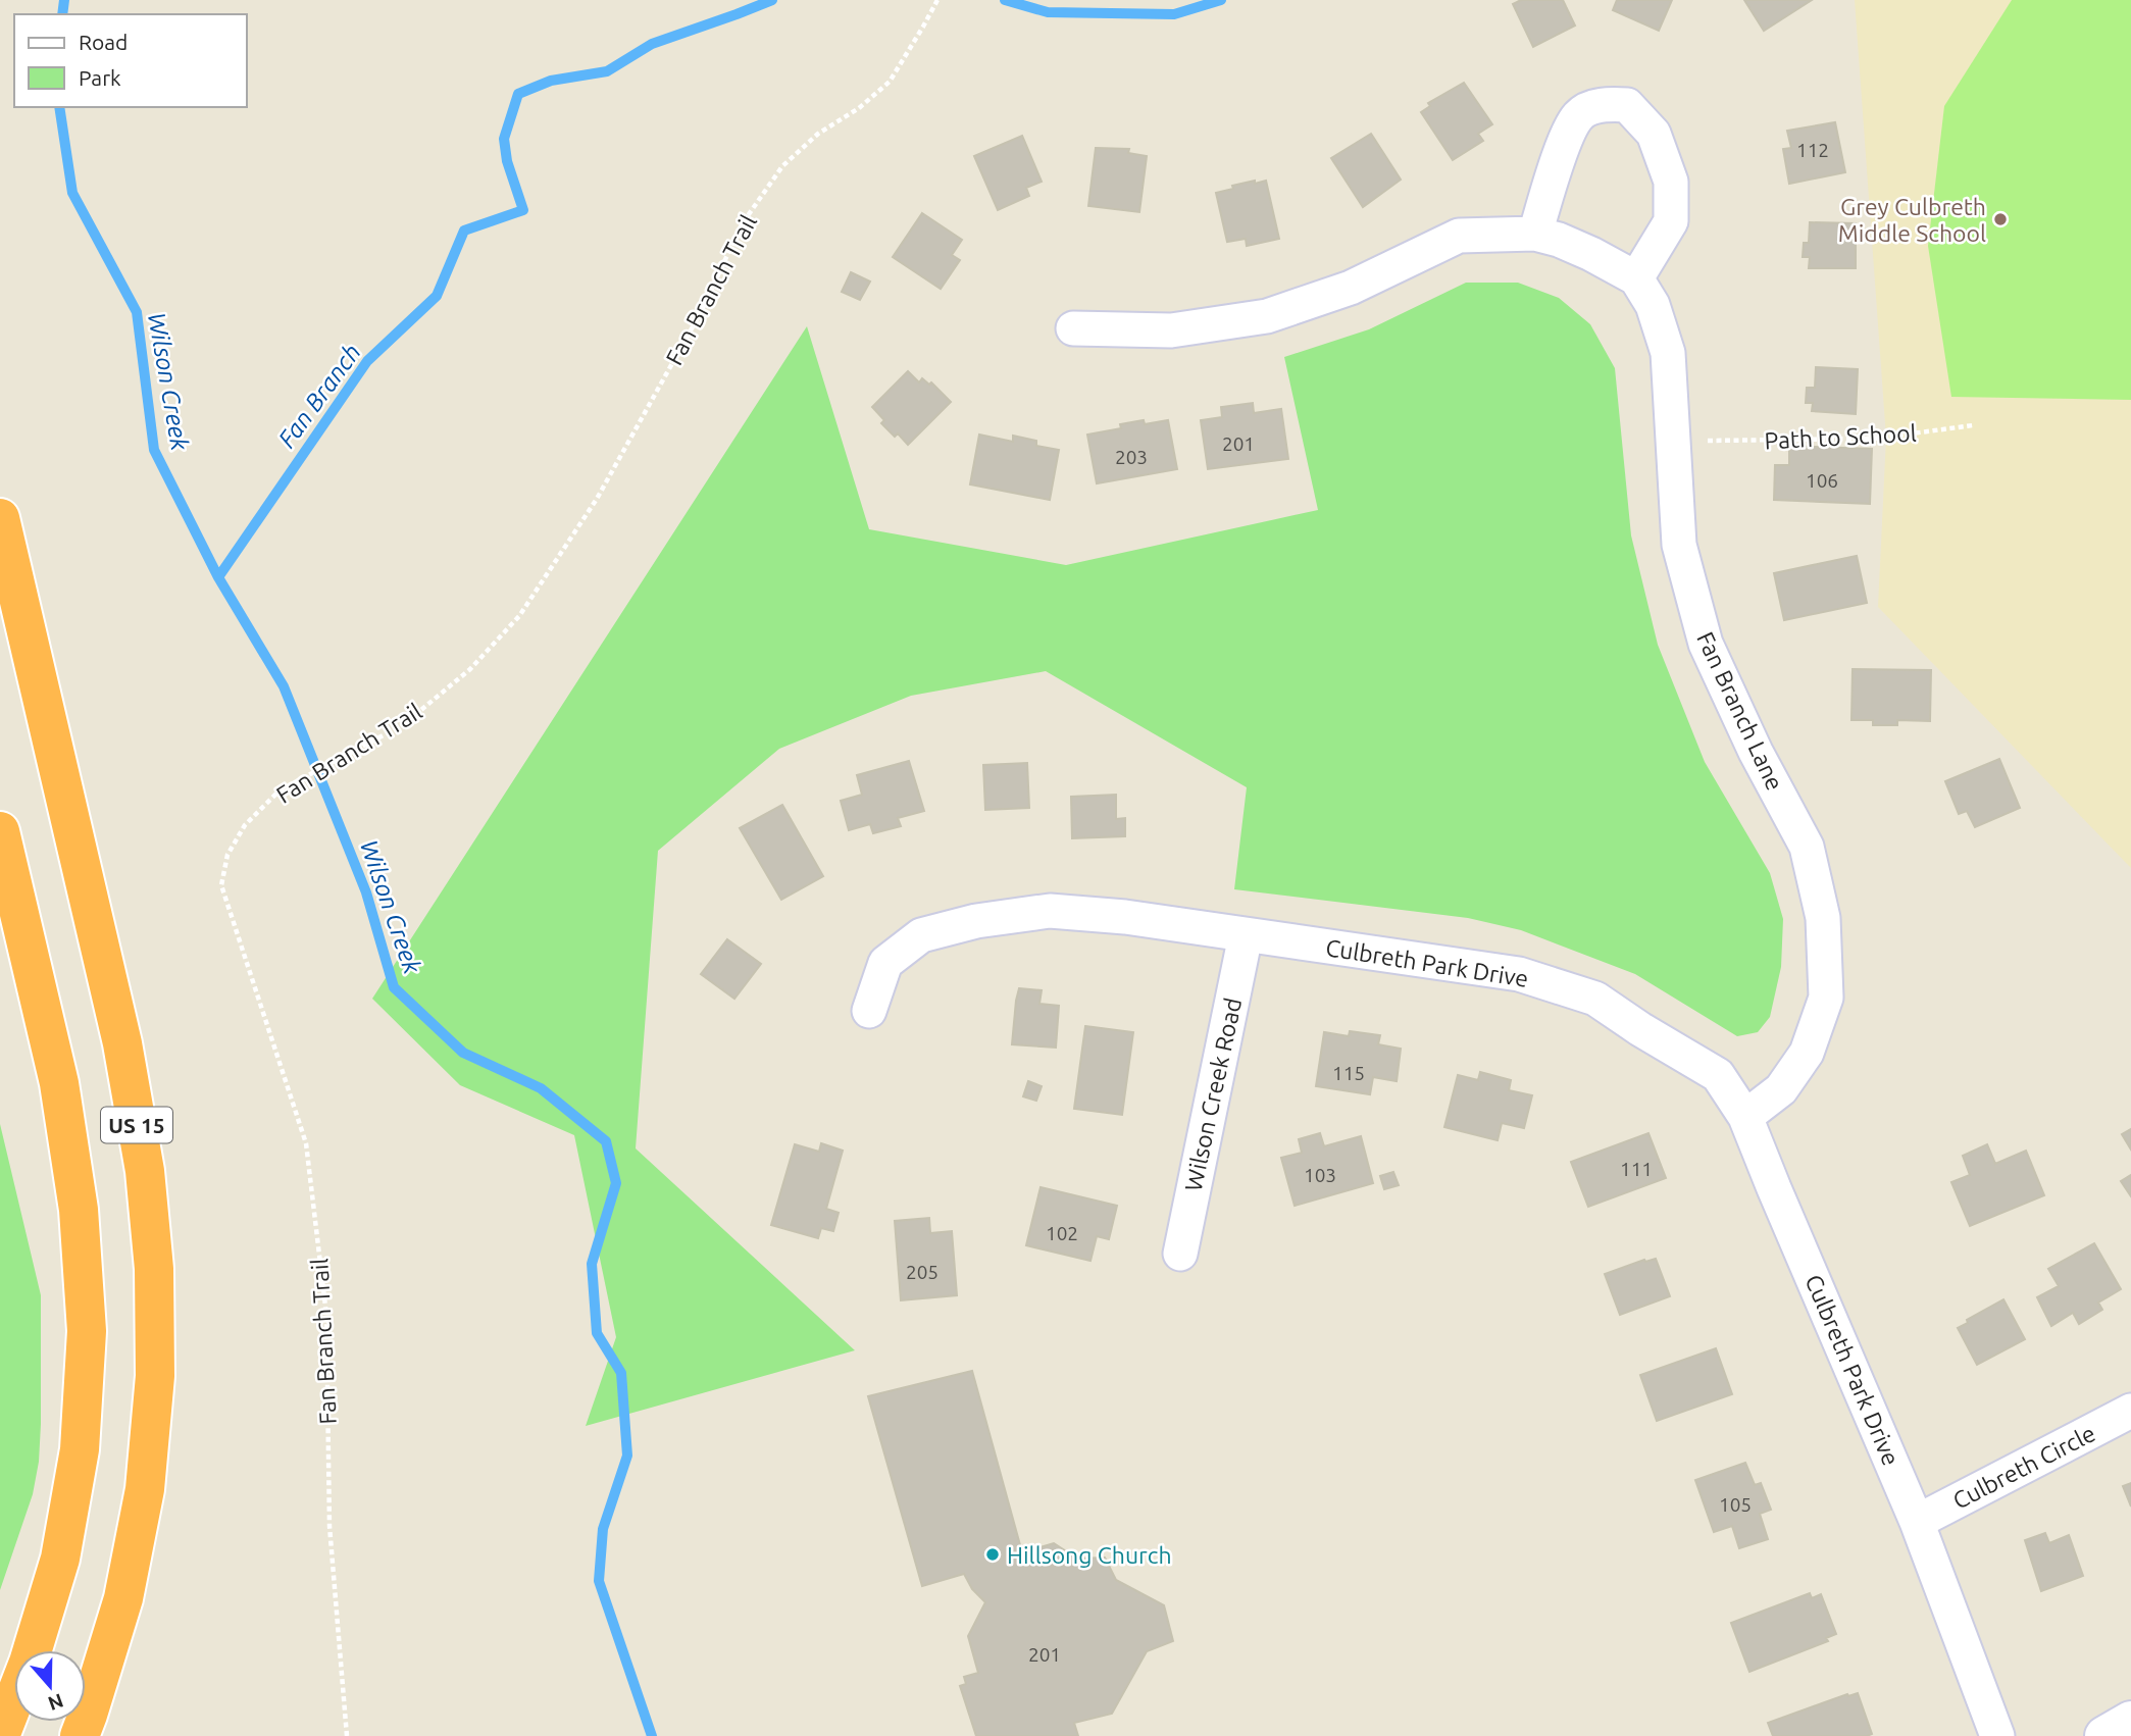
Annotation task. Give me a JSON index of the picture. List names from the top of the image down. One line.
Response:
{"streets":{"highway":["US 15"],"street":["Fan Branch Lane","Culbreth Park Drive","Wilson Creek Road","Culbreth Circle"],"path":["Fan Branch Trail","Path to School"]},"crossings":[["Fan Branch Lane","Culbreth Park Drive"],["Culbreth Park Drive","Wilson Creek Road"],["Culbreth Park Drive","Culbreth Circle"]],"water":["Wilson Creek","Fan Branch"],"places":["Grey Culbreth Middle School","Hillsong Church"],"house_numbers":["112","201","203","106","115","111","103","102","205","105","201"],"legend":["Road","Park"],"north":"bottom"}
